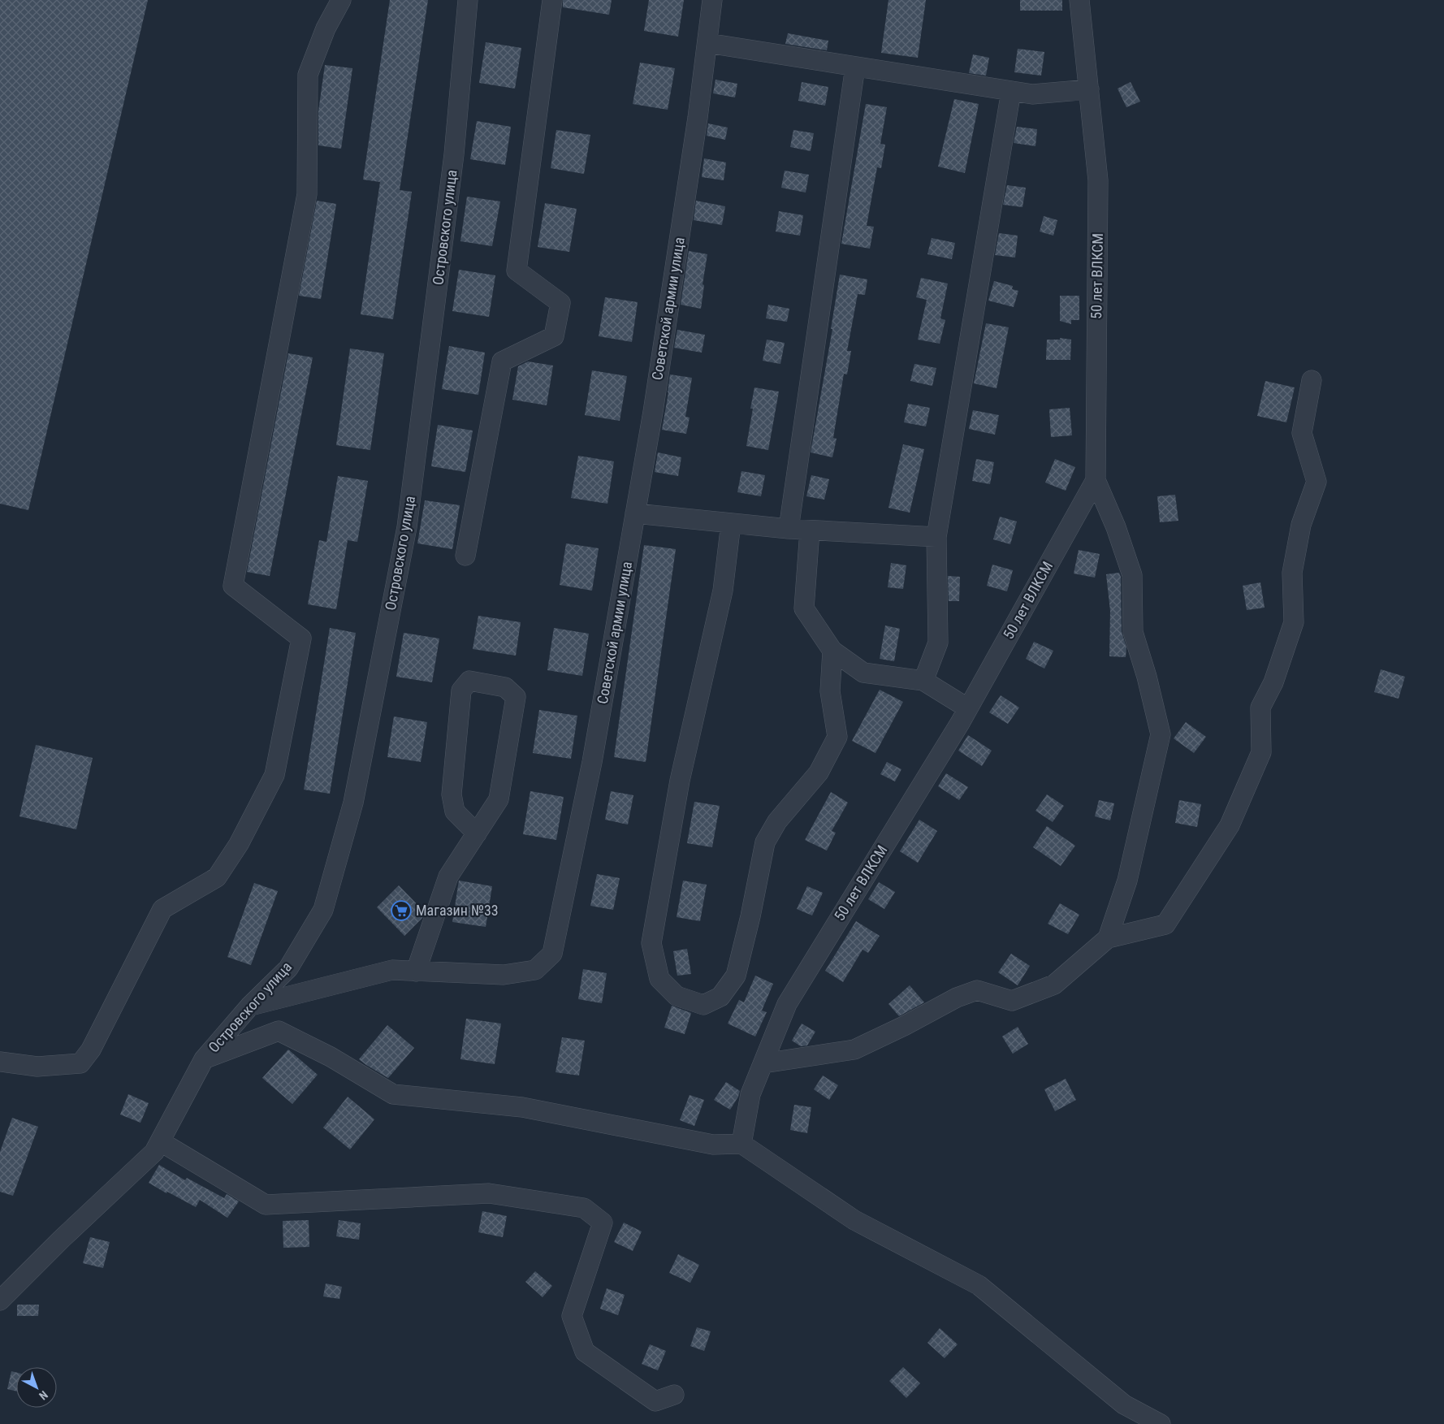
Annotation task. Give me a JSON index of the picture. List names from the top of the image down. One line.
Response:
{"streets":{"street":["Островского улица","50 лет ВЛКСМ","Советской армии улица"]},"crossings":[["Островского улица","Советской армии улица"]],"places":{"supermarket":["Магазин №33"]},"north":"bottom right"}
